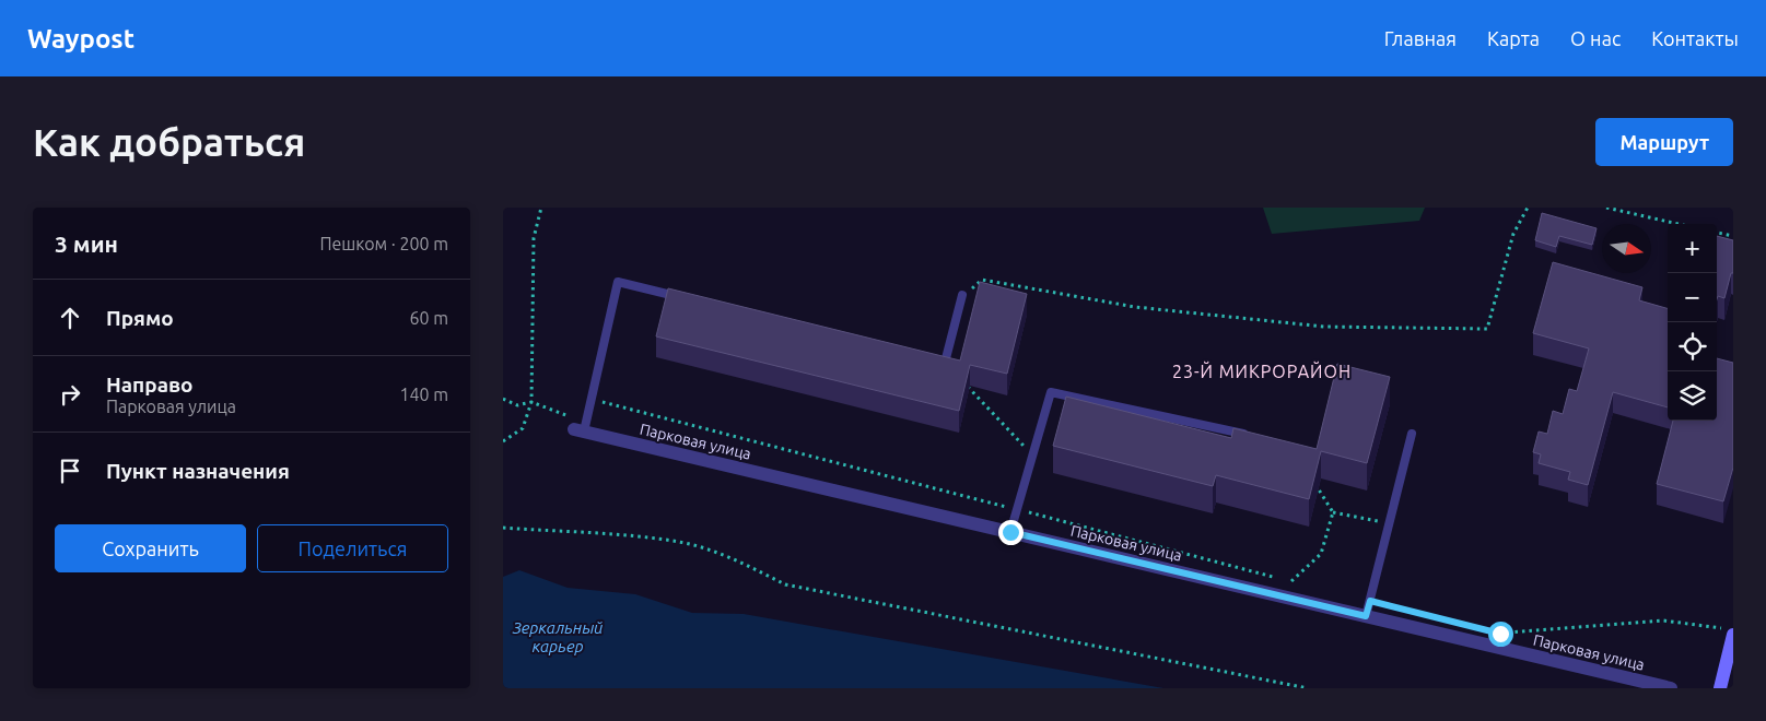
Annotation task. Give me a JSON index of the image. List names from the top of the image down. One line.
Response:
{"streets":{"street":["Парковая улица"]},"districts":["23-Й МИКРОРАЙОН"],"water":["Зеркальный карьер"],"north":"right","page":{"header":"Waypost","nav":["Главная","Карта","О нас","Контакты"],"buttons":["Маршрут",["Сохранить","Поделиться"]],"title":"Как добраться","heading":["3 мин","Пешком · 200 m"],"map_buttons":["+","−"],"list":[["Прямо","60 m"],["Направо","Парковая улица","140 m"],"Пункт назначения"]}}
